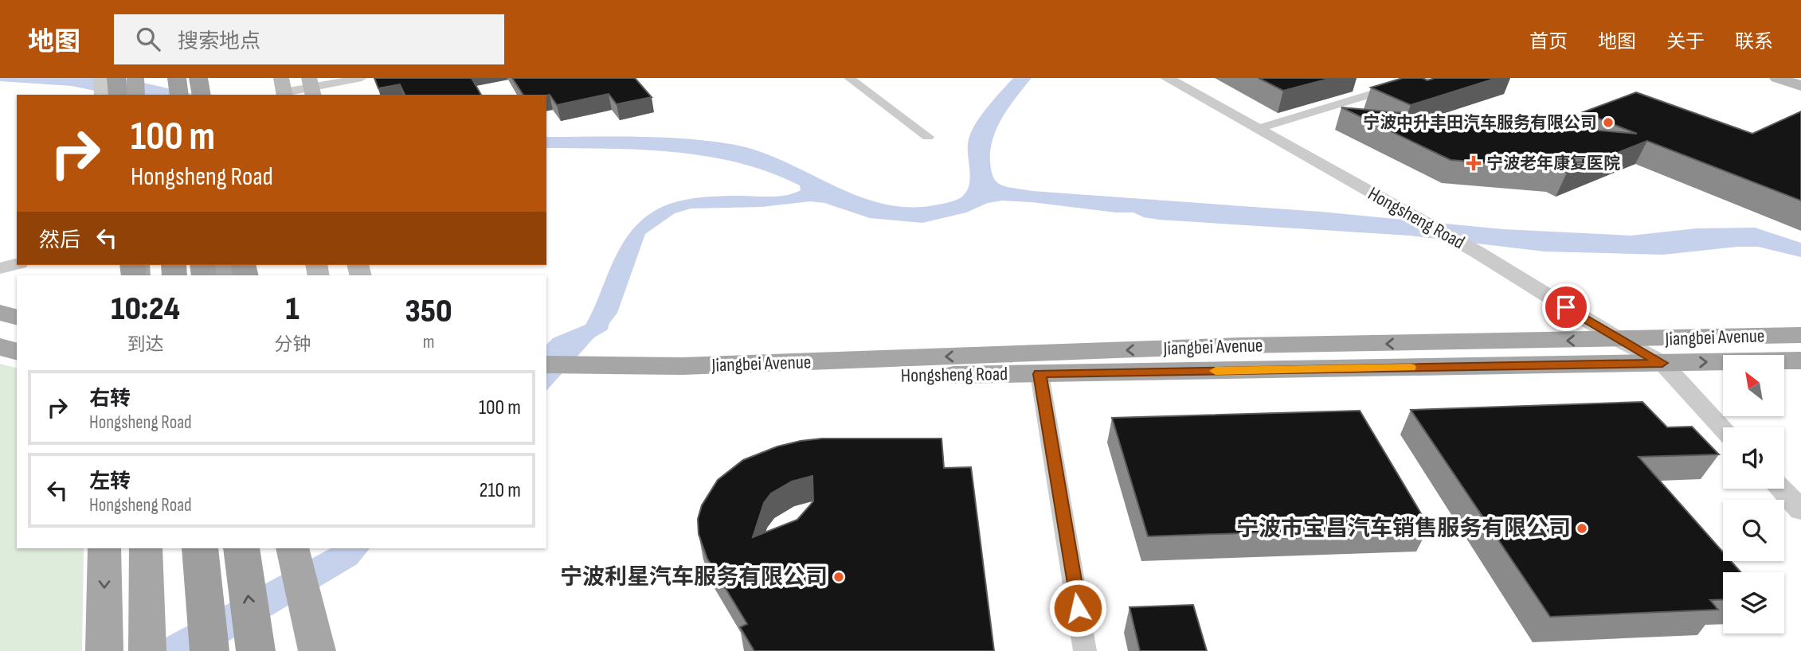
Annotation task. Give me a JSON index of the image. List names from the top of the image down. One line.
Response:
{"streets":{"main road":["Hongsheng Road","Jiangbei Avenue"]},"crossings":[["Hongsheng Road","Jiangbei Avenue"]],"one_way":["Jiangbei Avenue"],"places":{"other":["宁波中升丰田汽车服务有限公司","宁波市宝昌汽车销售服务有限公司","宁波利星汽车服务有限公司"],"health":["宁波老年康复医院"]},"north":"top left","page":{"header":"地图","search":"搜索地点","nav":["首页","地图","关于","联系"],"turn":["100 m","Hongsheng Road"],"then":"然后","eta":["10:24","到达","1","分钟","350","m"],"list":[{"name":"右转","note":"Hongsheng Road","value":"100 m"},{"name":"左转","note":"Hongsheng Road","value":"210 m"}]}}
